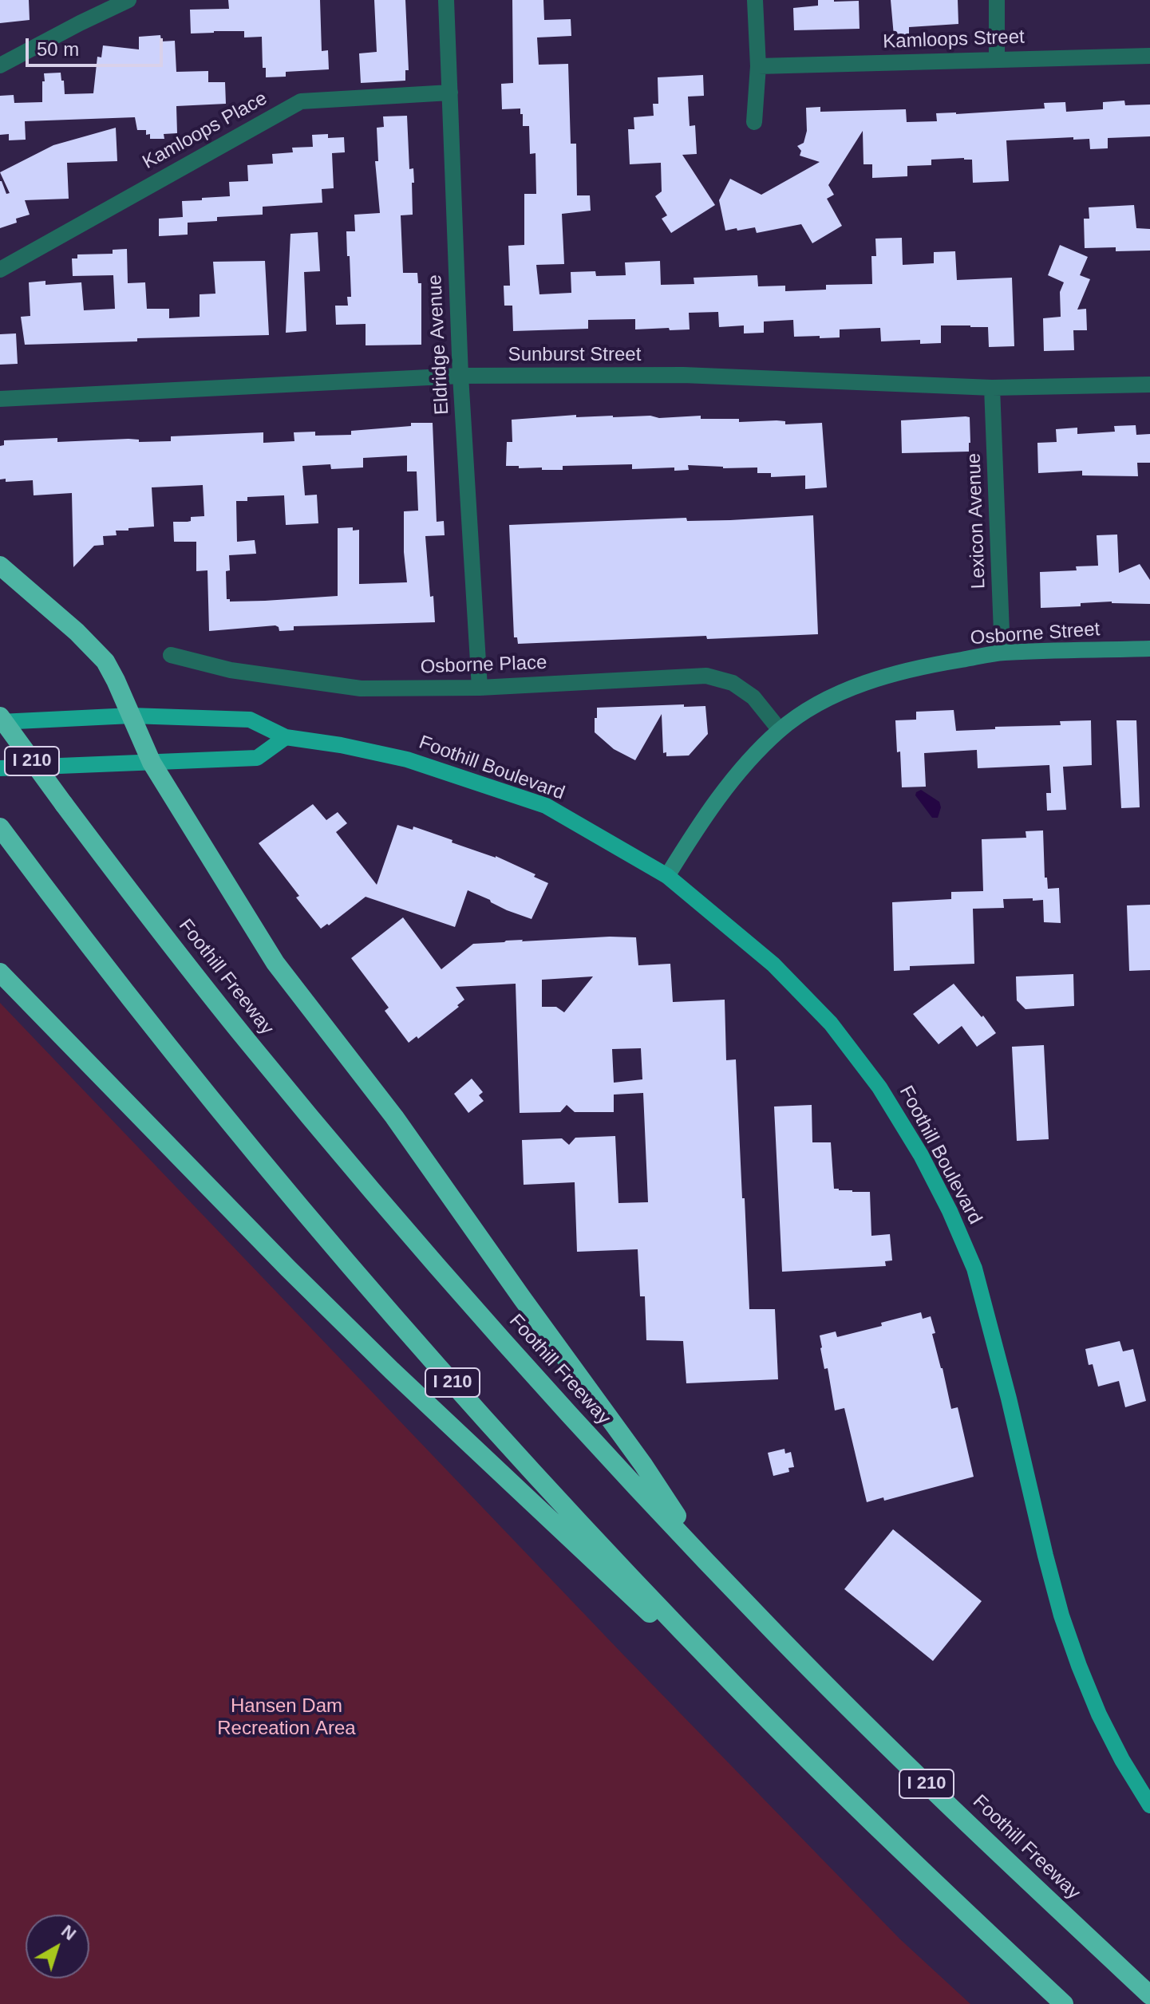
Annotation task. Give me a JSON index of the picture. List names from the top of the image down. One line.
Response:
{"streets":{"highway":["I 210","Foothill Freeway"],"main road":["Osborne Street","Foothill Boulevard"],"street":["Kamloops Street","Kamloops Place","Eldridge Avenue","Sunburst Street","Lexicon Avenue","Osborne Place"]},"crossings":[["Kamloops Place","Eldridge Avenue"],["Eldridge Avenue","Sunburst Street"],["Eldridge Avenue","Osborne Place"],["Sunburst Street","Lexicon Avenue"],["Lexicon Avenue","Osborne Street"],["Osborne Street","Osborne Place"],["Osborne Street","Foothill Boulevard"]],"parks":["Hansen Dam Recreation Area"],"scale_bar":"50 m","north":"top right"}
